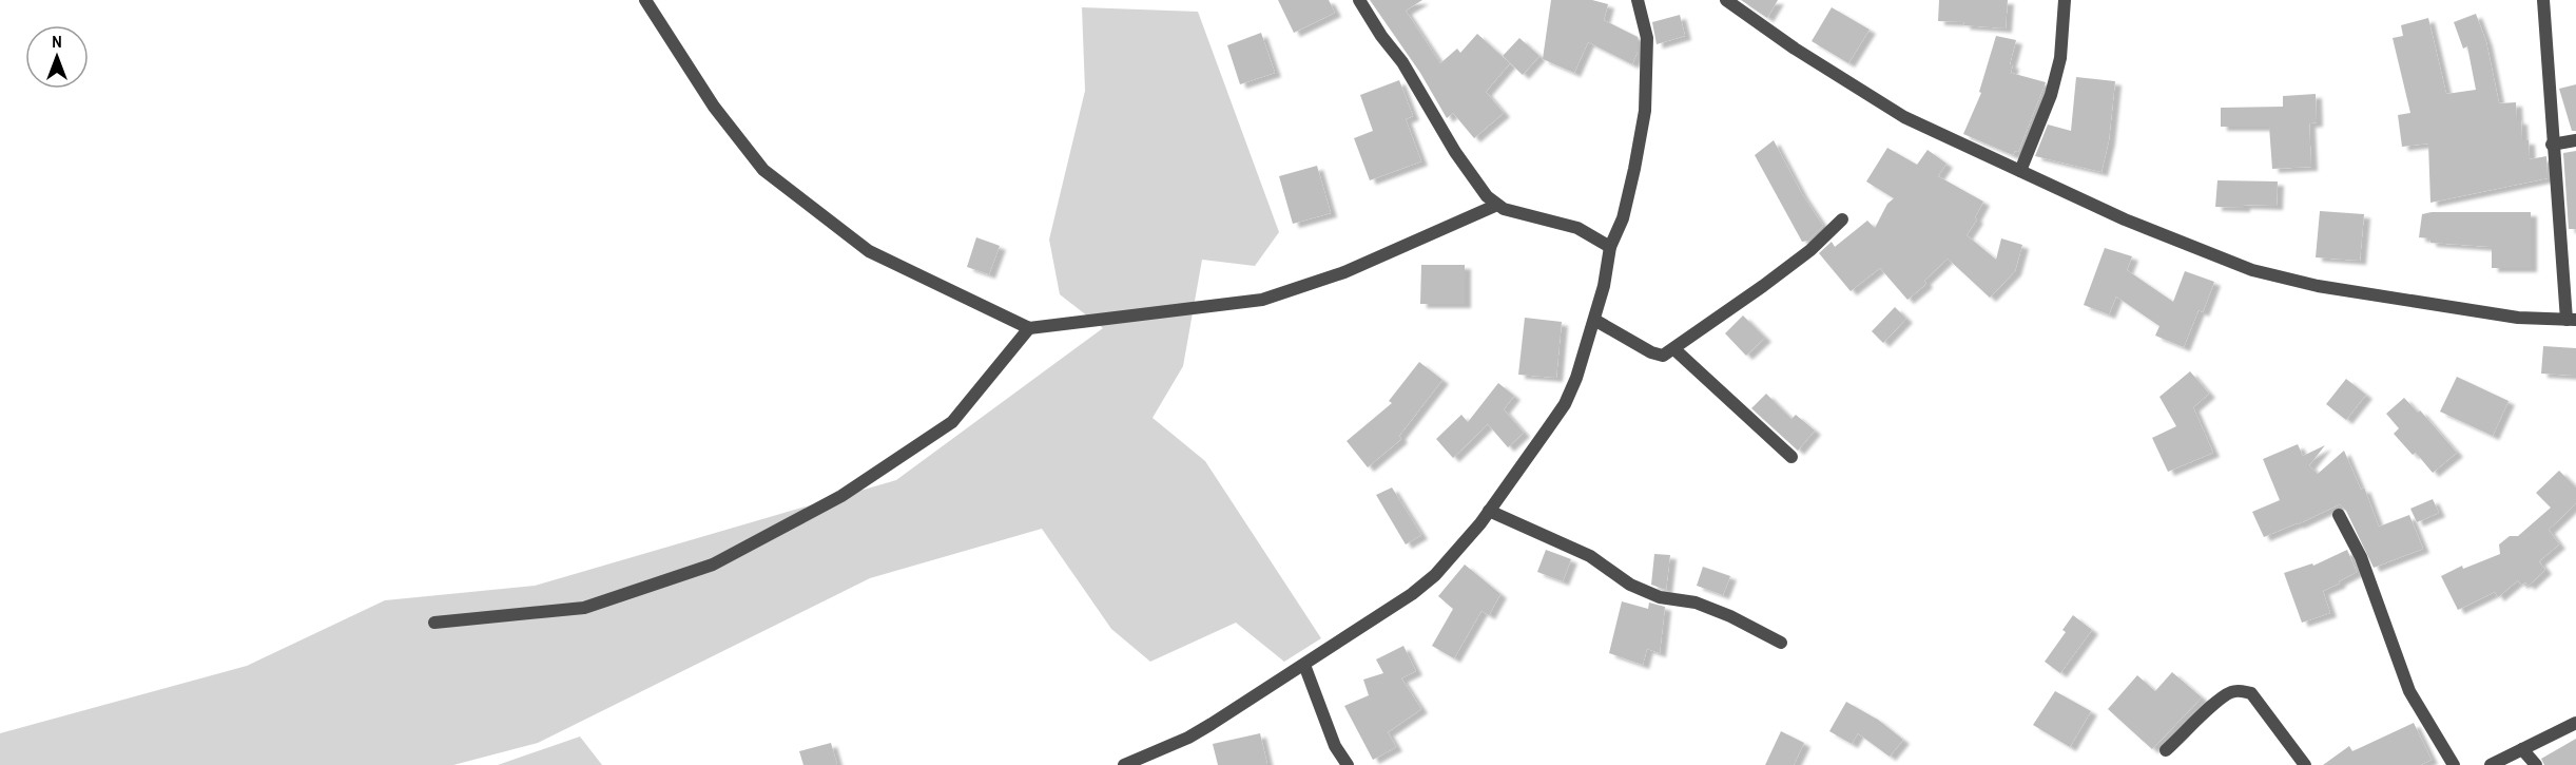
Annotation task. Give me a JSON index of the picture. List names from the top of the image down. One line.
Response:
{"north":"top"}
